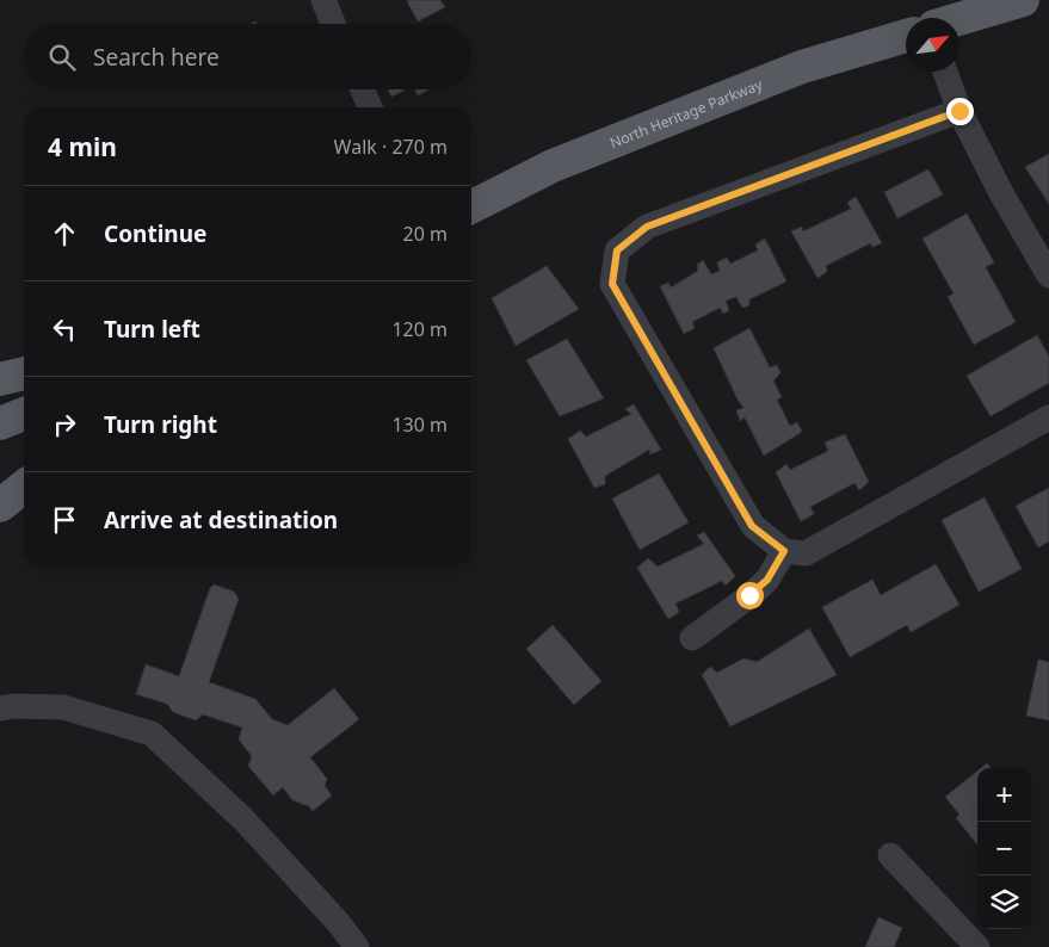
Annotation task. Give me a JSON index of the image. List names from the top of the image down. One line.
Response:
{"streets":{"main road":["North Heritage Parkway"]},"north":"top right","page":{"search":"Search here","heading":["4 min","Walk · 270 m"],"list":[["Continue","20 m"],["Turn left","120 m"],["Turn right","130 m"],"Arrive at destination"],"map_buttons":["+","−"]}}
